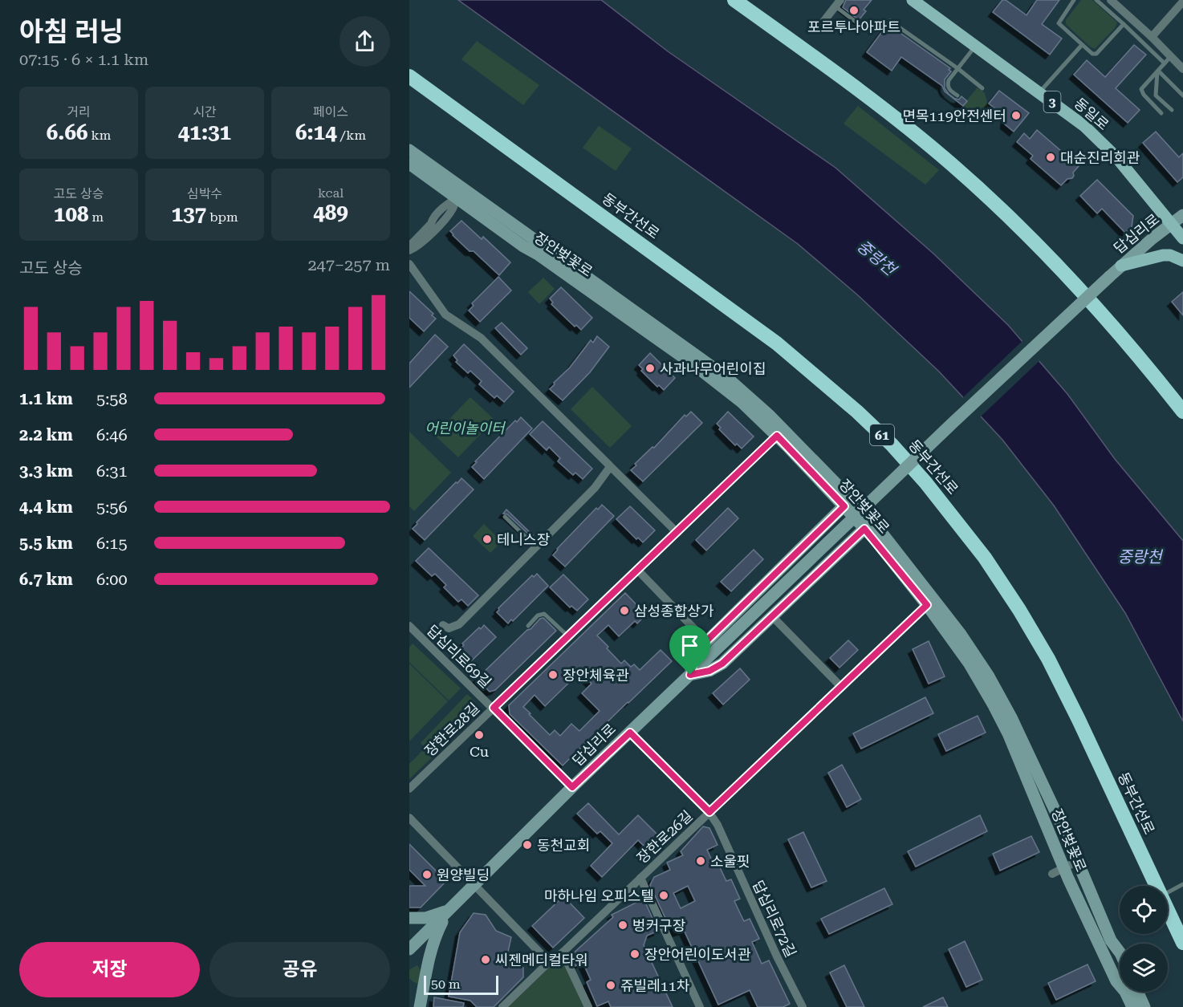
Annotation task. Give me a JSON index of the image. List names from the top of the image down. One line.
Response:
{"streets":{"highway":["동부간선로","61"],"main road":["3","동일로"],"street":["답십리로","장안벚꽃로","답십리로69길","장한로28길","장한로26길","답십리로72길"]},"crossings":[["동일로","답십리로"],["답십리로","답십리로69길"],["답십리로","답십리로72길"],["장안벚꽃로","장한로28길"],["장안벚꽃로","장한로26길"],["답십리로69길","장한로28길"],["장한로26길","답십리로72길"]],"water":["중랑천"],"parks":["어린이놀이터"],"places":["포르투나아파트","면목119안전센터","대순진리회관","사과나무어린이집","테니스장","삼성종합상가","장안체육관","Cu","동천교회","소울핏","원양빌딩","마하나임 오피스텔","벙커구장","장안어린이도서관","씨젠메디컬타워","쥬빌레11차"],"scale_bar":"50 m","page":{"heading":["아침 러닝","07:15 · 6 × 1.1 km"],"stats":[["거리","6.66 km"],["시간","41:31"],["페이스","6:14 /km"],["고도 상승","108 m"],["심박수","137 bpm"],["kcal","489"]],"chart":["고도 상승","247–257 m"],"list":[{"name":"1.1 km","note":"5:58"},{"name":"2.2 km","note":"6:46"},{"name":"3.3 km","note":"6:31"},{"name":"4.4 km","note":"5:56"},{"name":"5.5 km","note":"6:15"},{"name":"6.7 km","note":"6:00"}],"buttons":["저장","공유"],"scale":"50 m"}}
